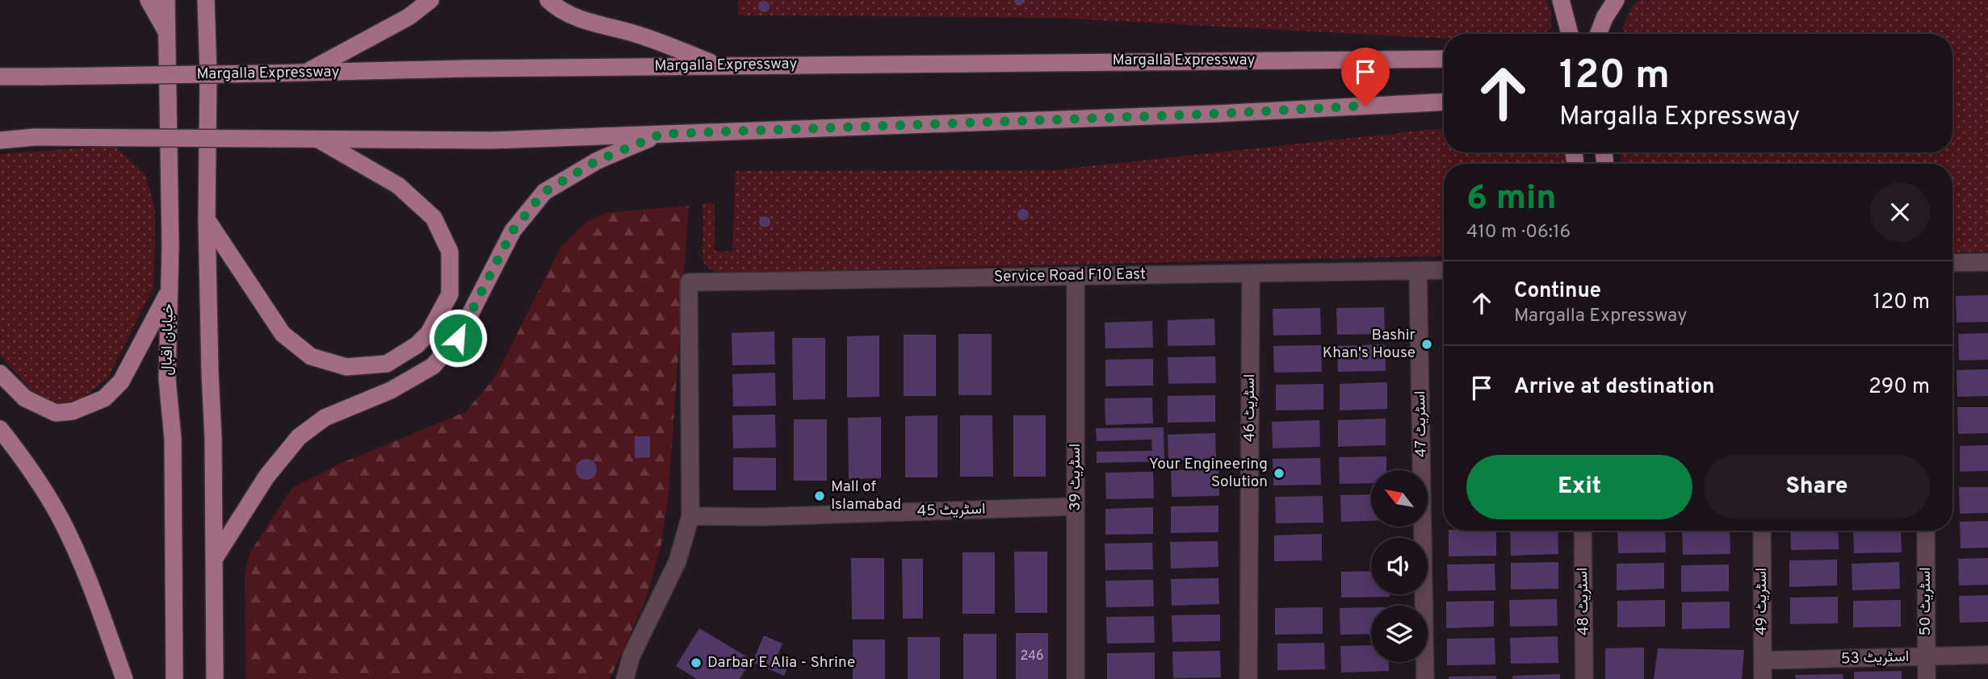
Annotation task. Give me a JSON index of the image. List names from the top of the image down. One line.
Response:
{"streets":{"main road":["Margalla Expressway","خیابان اقبال"],"street":["Service Road F10 East","اسٹریٹ 46","اسٹریٹ 47","اسٹریٹ 39","اسٹریٹ 45","اسٹریٹ 48","اسٹریٹ 49","اسٹریٹ 50","اسٹریٹ 53"]},"crossings":[["Service Road F10 East","اسٹریٹ 46"],["Service Road F10 East","اسٹریٹ 47"],["Service Road F10 East","اسٹریٹ 39"],["Service Road F10 East","اسٹریٹ 45"],["اسٹریٹ 39","اسٹریٹ 45"],["اسٹریٹ 49","اسٹریٹ 53"],["اسٹریٹ 50","اسٹریٹ 53"]],"places":["Bashir Khan's House","Your Engineering Solution","Mall of Islamabad","Darbar E Alia - Shrine"],"house_numbers":["246"],"north":"top left","page":{"turn":["120 m","Margalla Expressway"],"heading":["6 min","410 m · 06:16"],"list":[{"name":"Continue","note":"Margalla Expressway","value":"120 m"},{"name":"Arrive at destination","value":"290 m"}],"buttons":["Exit","Share"]}}
